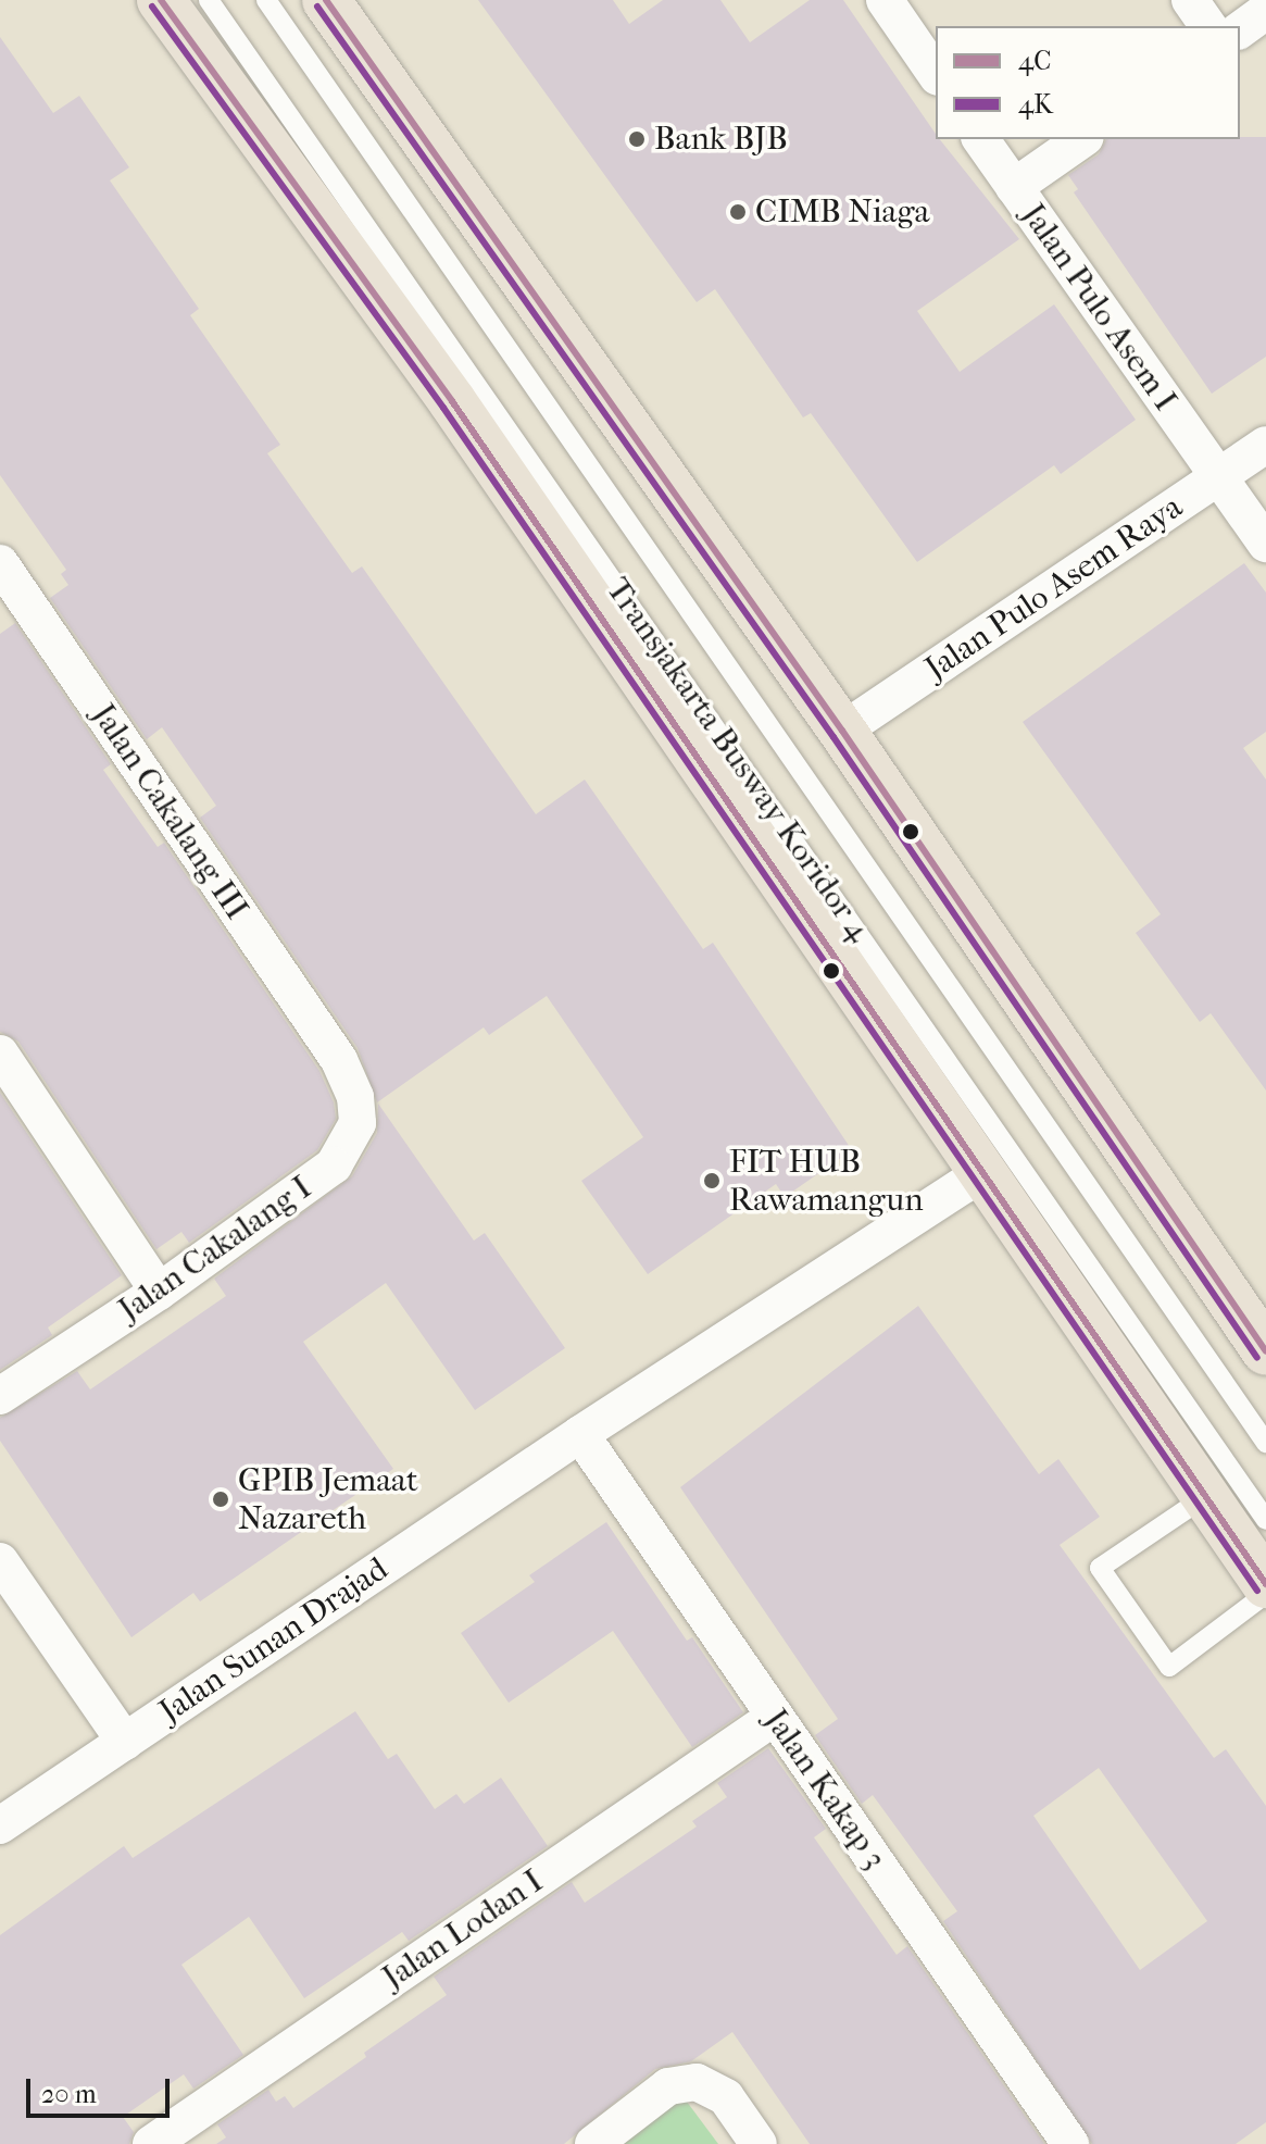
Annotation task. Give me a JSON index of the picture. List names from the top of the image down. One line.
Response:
{"streets":{"street":["Jalan Pulo Asem I","Jalan Pulo Asem Raya","Jalan Cakalang III","Jalan Cakalang I","Jalan Sunan Drajad","Jalan Kakap 3","Jalan Lodan I"],"lane":["Transjakarta Busway Koridor 4"]},"crossings":[["Jalan Pulo Asem I","Jalan Pulo Asem Raya"],["Jalan Cakalang III","Jalan Cakalang I"],["Jalan Sunan Drajad","Jalan Kakap 3"],["Jalan Kakap 3","Jalan Lodan I"]],"places":["Bank BJB","CIMB Niaga","FIT HUB Rawamangun","GPIB Jemaat Nazareth"],"lines":["transit line 4C","transit line 4K"],"legend":["4C","4K"],"scale_bar":"20 m"}
